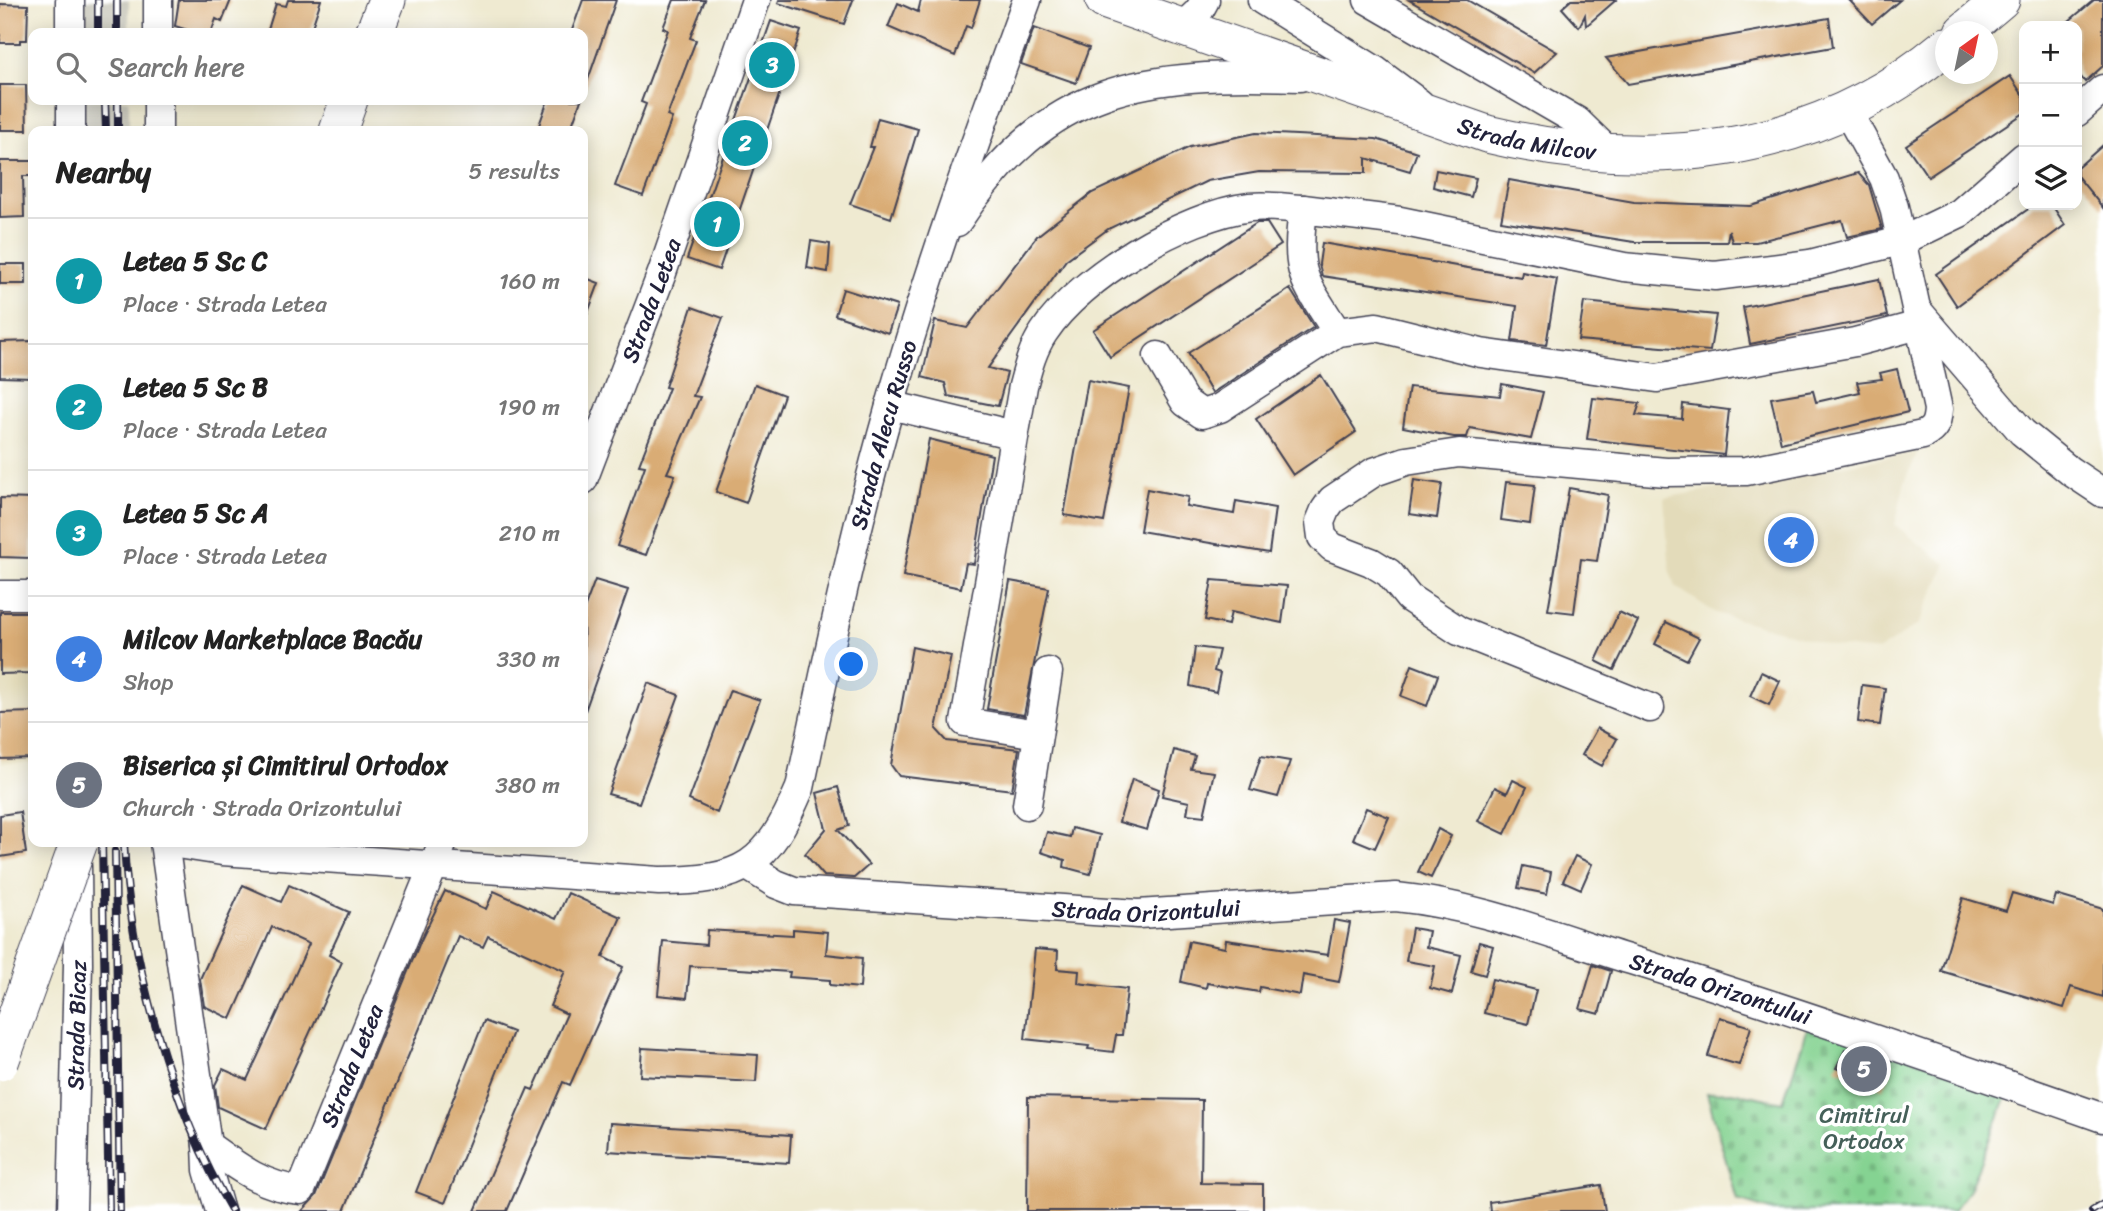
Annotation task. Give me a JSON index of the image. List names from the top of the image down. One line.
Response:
{"streets":{"main road":["Strada Milcov"],"street":["Strada Letea","Strada Alecu Russo","Strada Orizontului","Strada Bicaz"]},"crossings":[["Strada Alecu Russo","Strada Orizontului"]],"parks":["Cimitirul Ortodox"],"north":"top right","page":{"map_buttons":["+","−"],"search":"Search here","pins":["3","2","1","4","5"],"heading":["Nearby","5 results"],"list":[{"mark":"1","name":"Letea 5 Sc C","note":"Place · Strada Letea","value":"160 m"},{"mark":"2","name":"Letea 5 Sc B","note":"Place · Strada Letea","value":"190 m"},{"mark":"3","name":"Letea 5 Sc A","note":"Place · Strada Letea","value":"210 m"},{"mark":"4","name":"Milcov Marketplace Bacău","note":"Shop","value":"330 m"},{"mark":"5","name":"Biserica și Cimitirul Ortodox","note":"Church · Strada Orizontului","value":"380 m"}]}}
